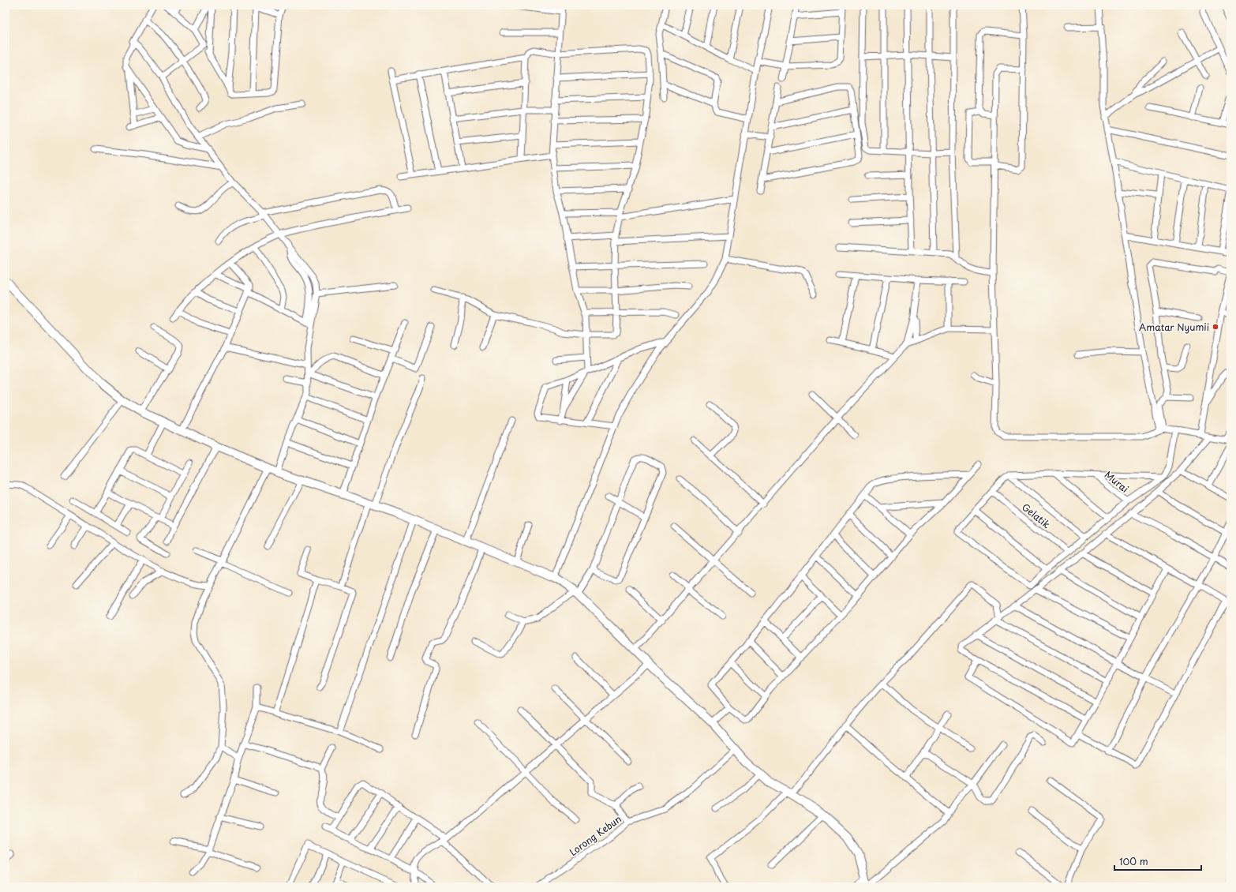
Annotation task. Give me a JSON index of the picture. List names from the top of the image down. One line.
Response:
{"streets":{"street":["Murai","Gelatik","Lorong Kebun"]},"places":["Amatar Nyumii"],"scale_bar":"100 m"}
